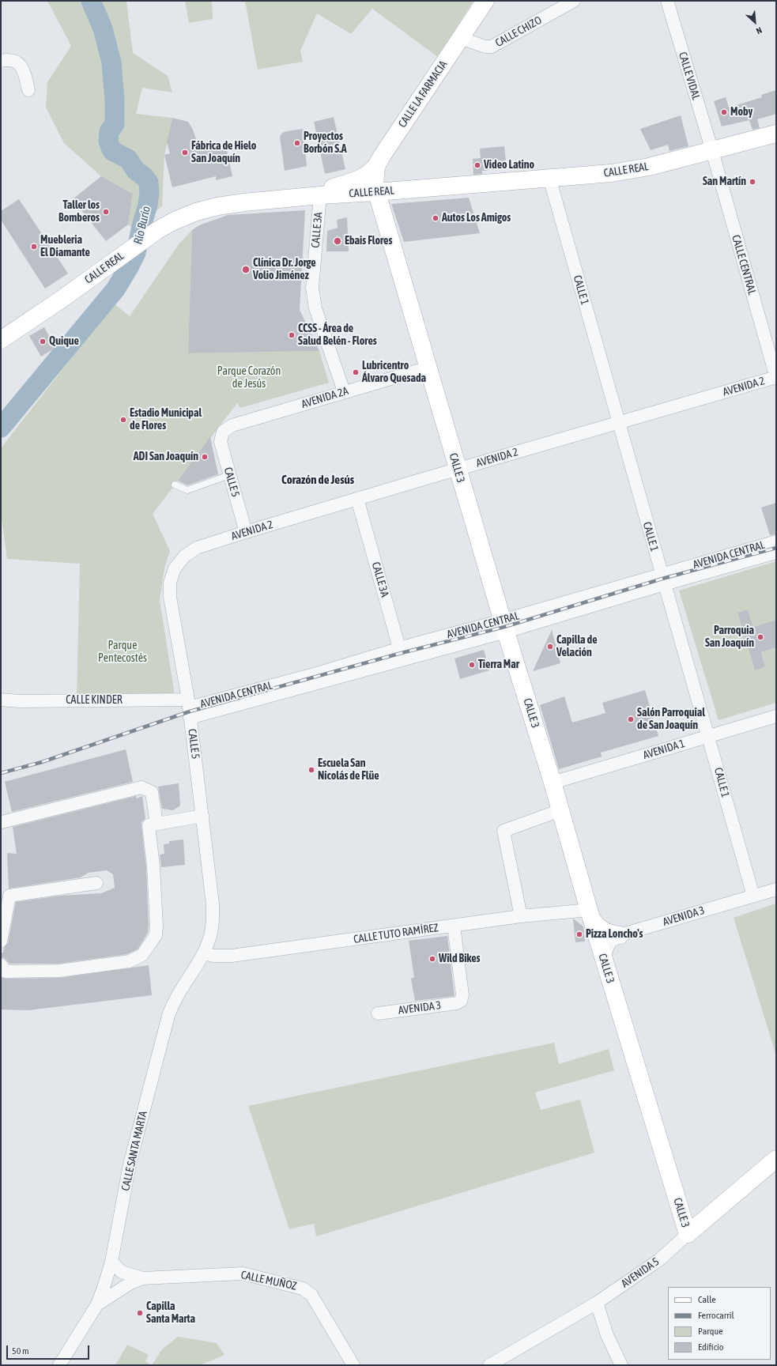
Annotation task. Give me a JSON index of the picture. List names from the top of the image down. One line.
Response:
{"streets":{"main road":["CALLE LA FARMACIA","CALLE REAL","CALLE 3","AVENIDA 5"],"street":["CALLE CHIZO","CALLE VIDAL","CALLE 3A","CALLE CENTRAL","CALLE 1","AVENIDA 2","AVENIDA 2A","CALLE 5","AVENIDA CENTRAL","CALLE KINDER","AVENIDA 1","AVENIDA 3","CALLE TUTO RAMÍREZ","CALLE SANTA MARTA","CALLE MUÑOZ"]},"crossings":[["CALLE CHIZO","CALLE LA FARMACIA"],["CALLE VIDAL","CALLE REAL"],["CALLE VIDAL","CALLE CENTRAL"],["CALLE LA FARMACIA","CALLE REAL"],["CALLE LA FARMACIA","CALLE 3"],["CALLE REAL","CALLE 3A"],["CALLE REAL","CALLE CENTRAL"],["CALLE REAL","CALLE 1"],["CALLE REAL","CALLE 3"],["CALLE 3A","AVENIDA 2"],["CALLE 3A","AVENIDA 2A"],["CALLE 3A","AVENIDA CENTRAL"],["CALLE CENTRAL","AVENIDA 2"],["CALLE 1","AVENIDA 2"],["CALLE 1","AVENIDA CENTRAL"],["CALLE 1","AVENIDA 1"],["CALLE 1","AVENIDA 3"],["AVENIDA 2","CALLE 3"],["AVENIDA 2","CALLE 5"],["AVENIDA 2A","CALLE 3"],["AVENIDA 2A","CALLE 5"],["CALLE 3","AVENIDA CENTRAL"],["CALLE 3","AVENIDA 1"],["CALLE 3","AVENIDA 3"],["CALLE 3","CALLE TUTO RAMÍREZ"],["CALLE 3","AVENIDA 5"],["CALLE 5","AVENIDA CENTRAL"],["CALLE 5","CALLE KINDER"],["CALLE 5","CALLE SANTA MARTA"],["AVENIDA CENTRAL","CALLE KINDER"],["AVENIDA 3","CALLE TUTO RAMÍREZ"],["CALLE TUTO RAMÍREZ","CALLE SANTA MARTA"],["CALLE SANTA MARTA","CALLE MUÑOZ"]],"districts":["Corazón de Jesús"],"water":["Río Burío"],"parks":["Parque Corazón de Jesús","Parque Pentecostés"],"places":["Moby","Proyectos Borbón S.A","Fábrica de Hielo San Joaquín","Video Latino","San Martín","Taller los Bomberos","Autos Los Amigos","Ebais Flores","Muebleria El Diamante","Clínica Dr. Jorge Volio Jiménez","CCSS - Área de Salud Belén - Flores","Quique","Lubricentro Álvaro Quesada","Estadio Municipal de Flores","ADI San Joaquín","Parroquia San Joaquín","Capilla de Velación","Tierra Mar","Salón Parroquial de San Joaquín","Escuela San Nicolás de Flüe","Pizza Loncho's","Wild Bikes","Capilla Santa Marta"],"legend":["Calle","Ferrocarril","Parque","Edificio"],"scale_bar":"50 m","north":"bottom right"}
